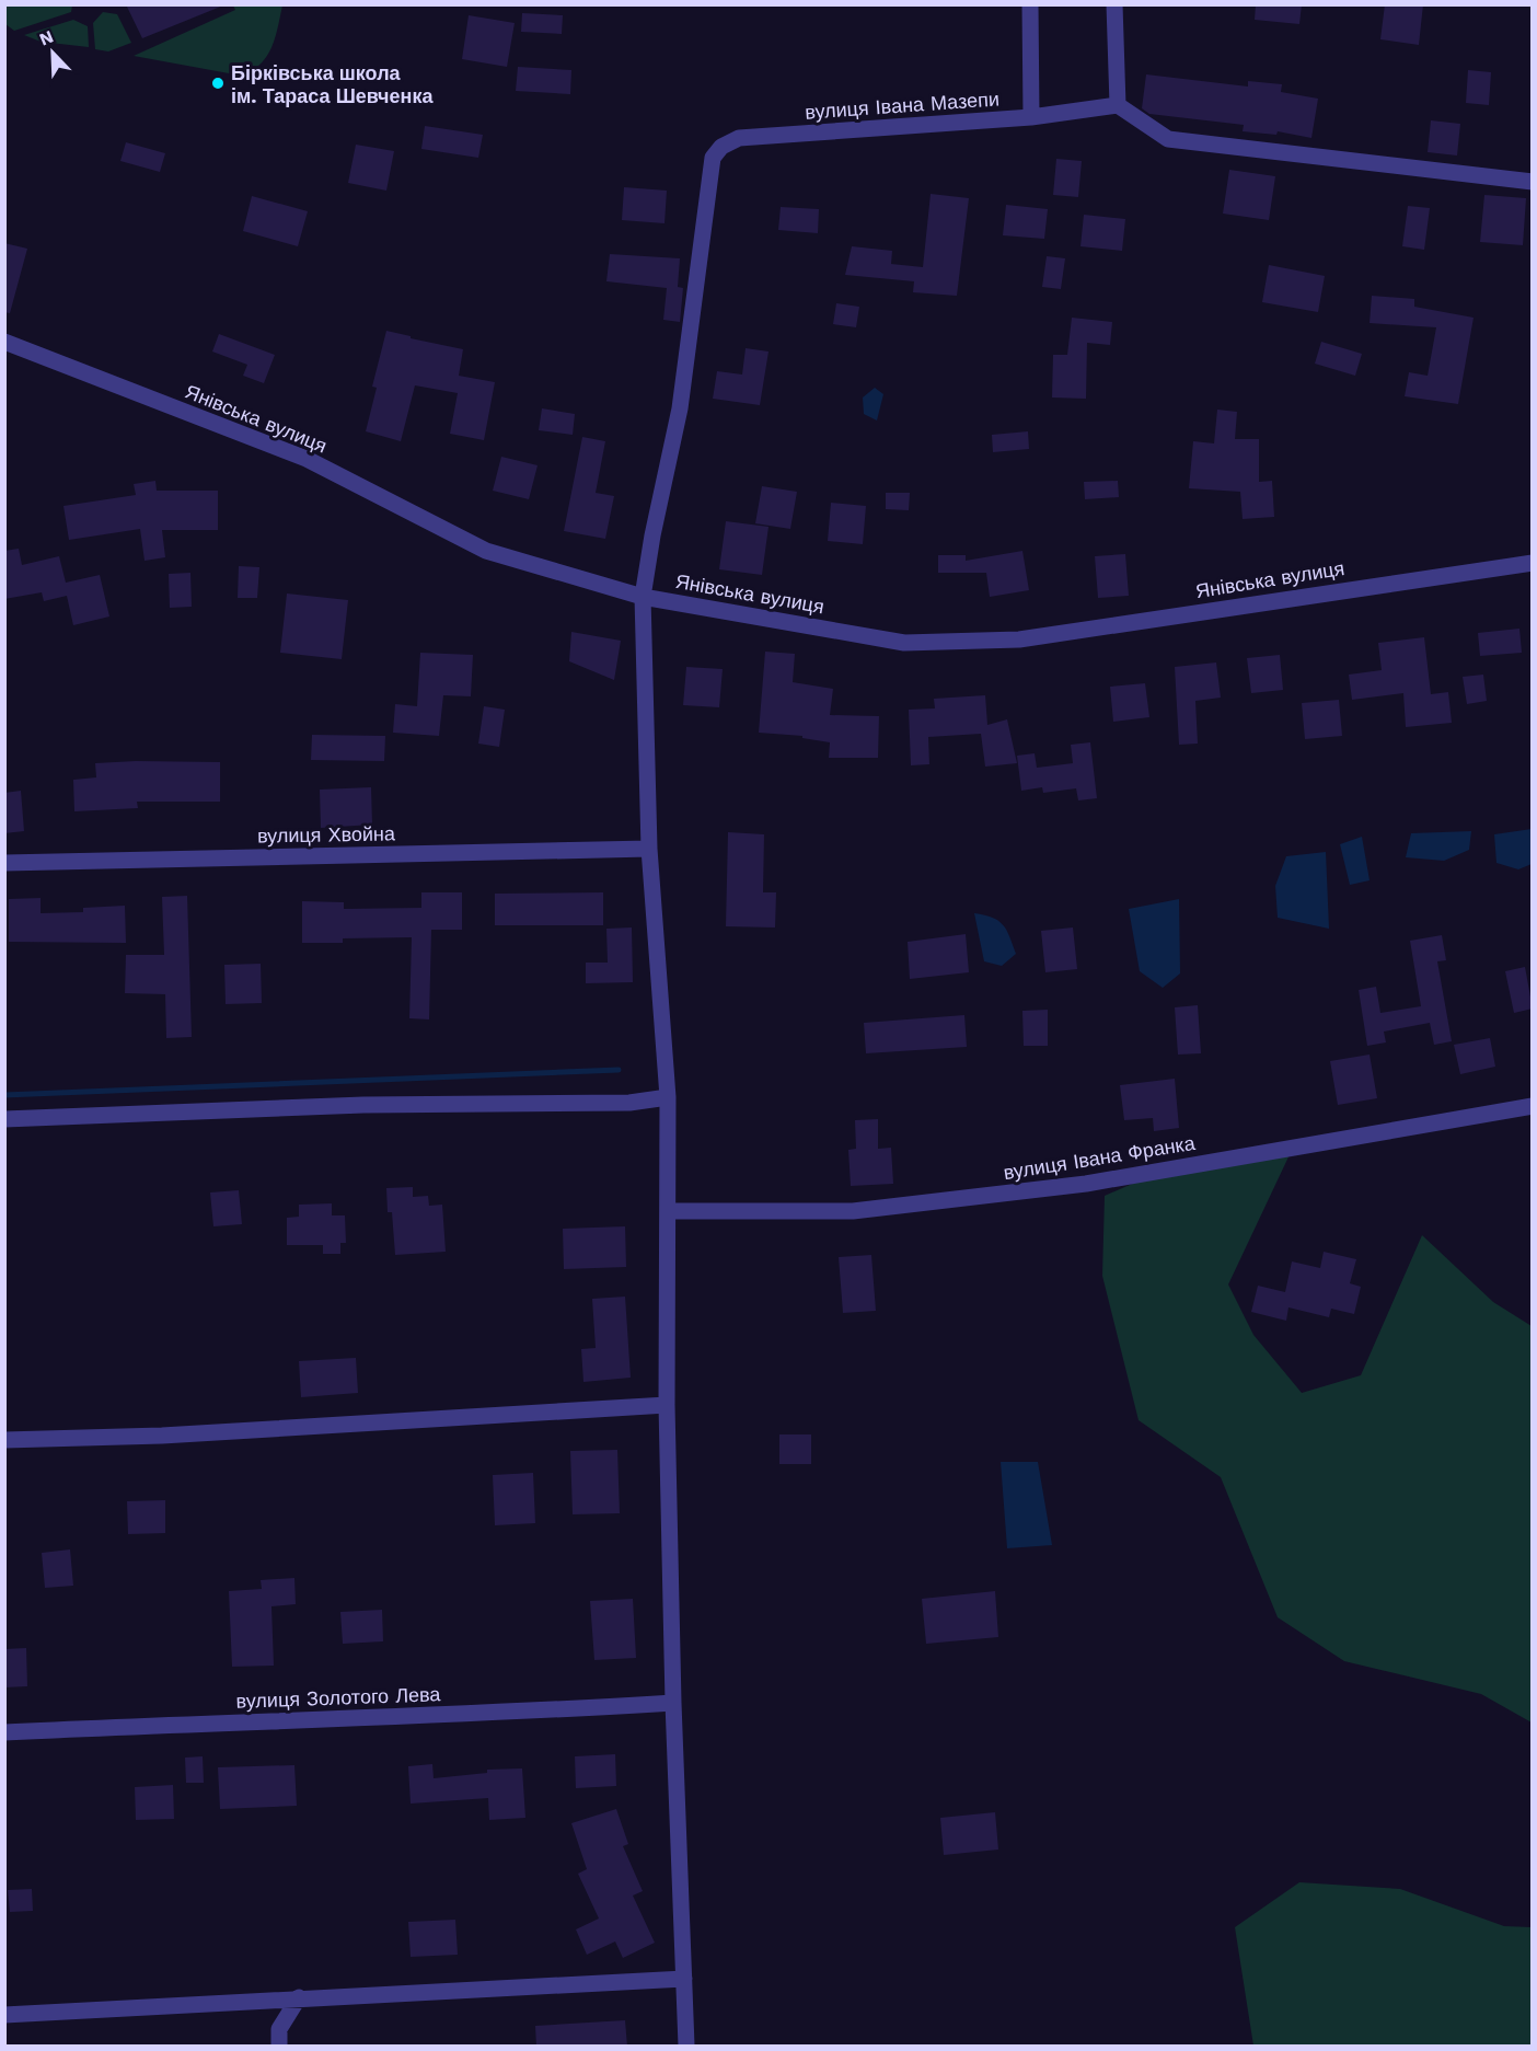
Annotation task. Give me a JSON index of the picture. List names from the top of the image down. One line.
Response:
{"streets":{"street":["вулиця Івана Мазепи","Янівська вулиця","вулиця Хвойна","вулиця Івана Франка","вулиця Золотого Лева"]},"crossings":[["вулиця Івана Мазепи","Янівська вулиця"],["вулиця Івана Мазепи","вулиця Хвойна"],["вулиця Івана Мазепи","вулиця Івана Франка"],["вулиця Івана Мазепи","вулиця Золотого Лева"]],"places":["Бірківська школа ім. Тараса Шевченка"],"north":"top left"}
